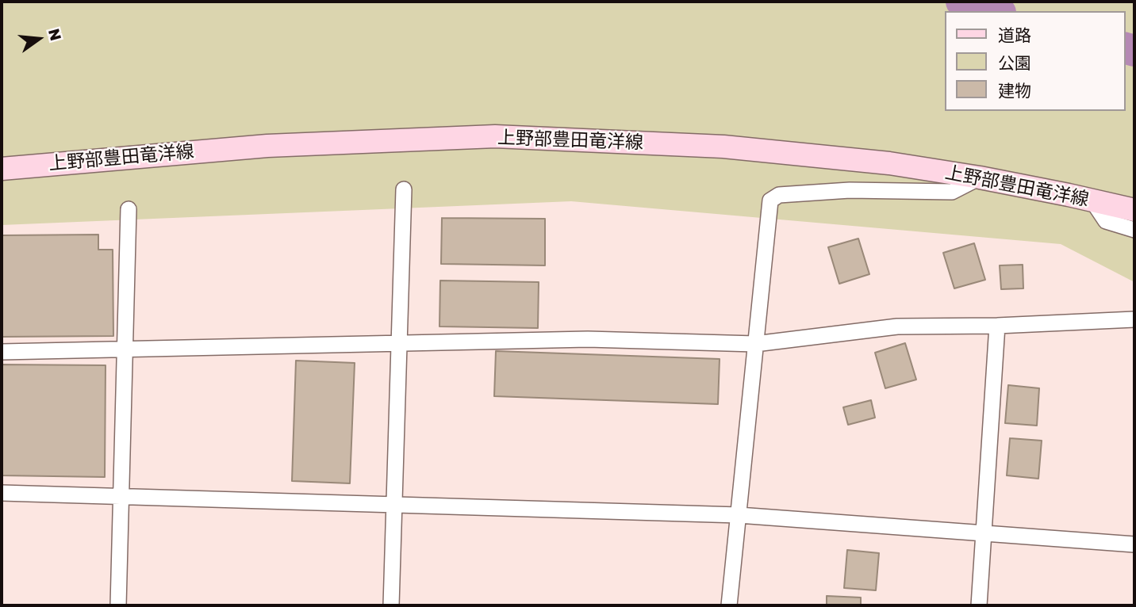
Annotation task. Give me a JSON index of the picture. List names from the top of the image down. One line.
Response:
{"streets":{"main road":["上野部豊田竜洋線"]},"legend":["道路","公園","建物"],"north":"right"}
